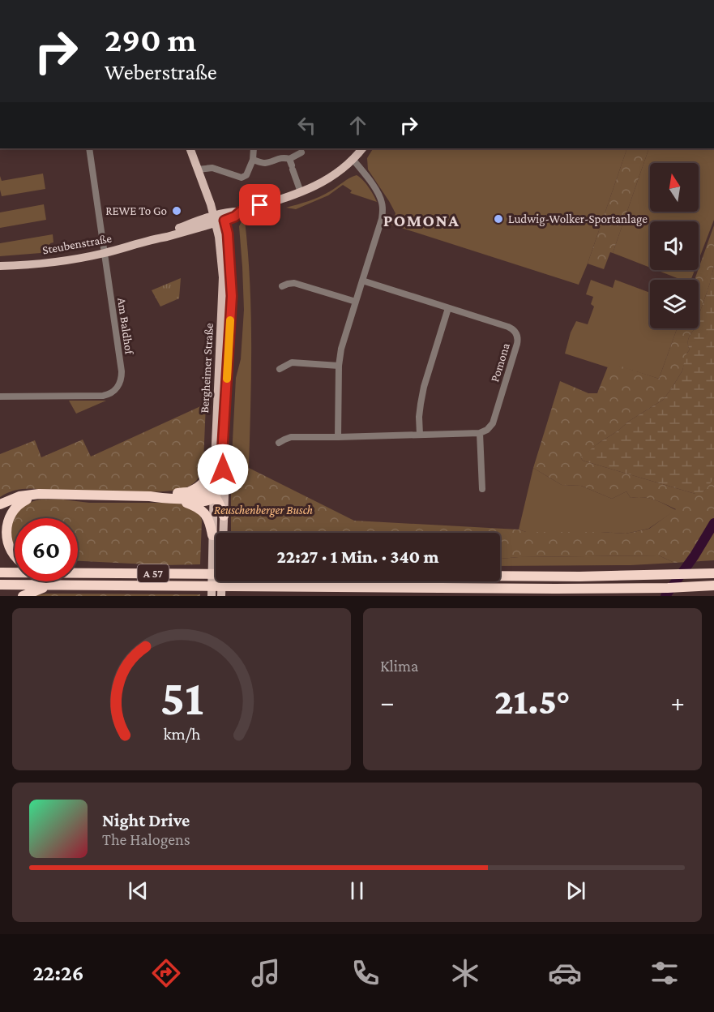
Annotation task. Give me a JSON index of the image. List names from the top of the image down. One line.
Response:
{"streets":{"highway":["A 57"],"main road":["Steubenstraße","Bergheimer Straße"],"street":["Am Baldhof","Pomona"]},"crossings":[["Steubenstraße","Am Baldhof"],["Steubenstraße","Bergheimer Straße"]],"districts":["POMONA"],"parks":["Reuschenberger Busch"],"places":["REWE To Go","Ludwig-Wolker-Sportanlage"],"north":"top","page":{"turn":["290 m","Weberstraße"],"limit":"60","trip":"22:27 · 1 Min. · 340 m","tile":"Klima","heat":["−","21.5°","+"],"song":["Night Drive","The Halogens"],"tabs":"22:26","gauge":["51","km/h"]}}
